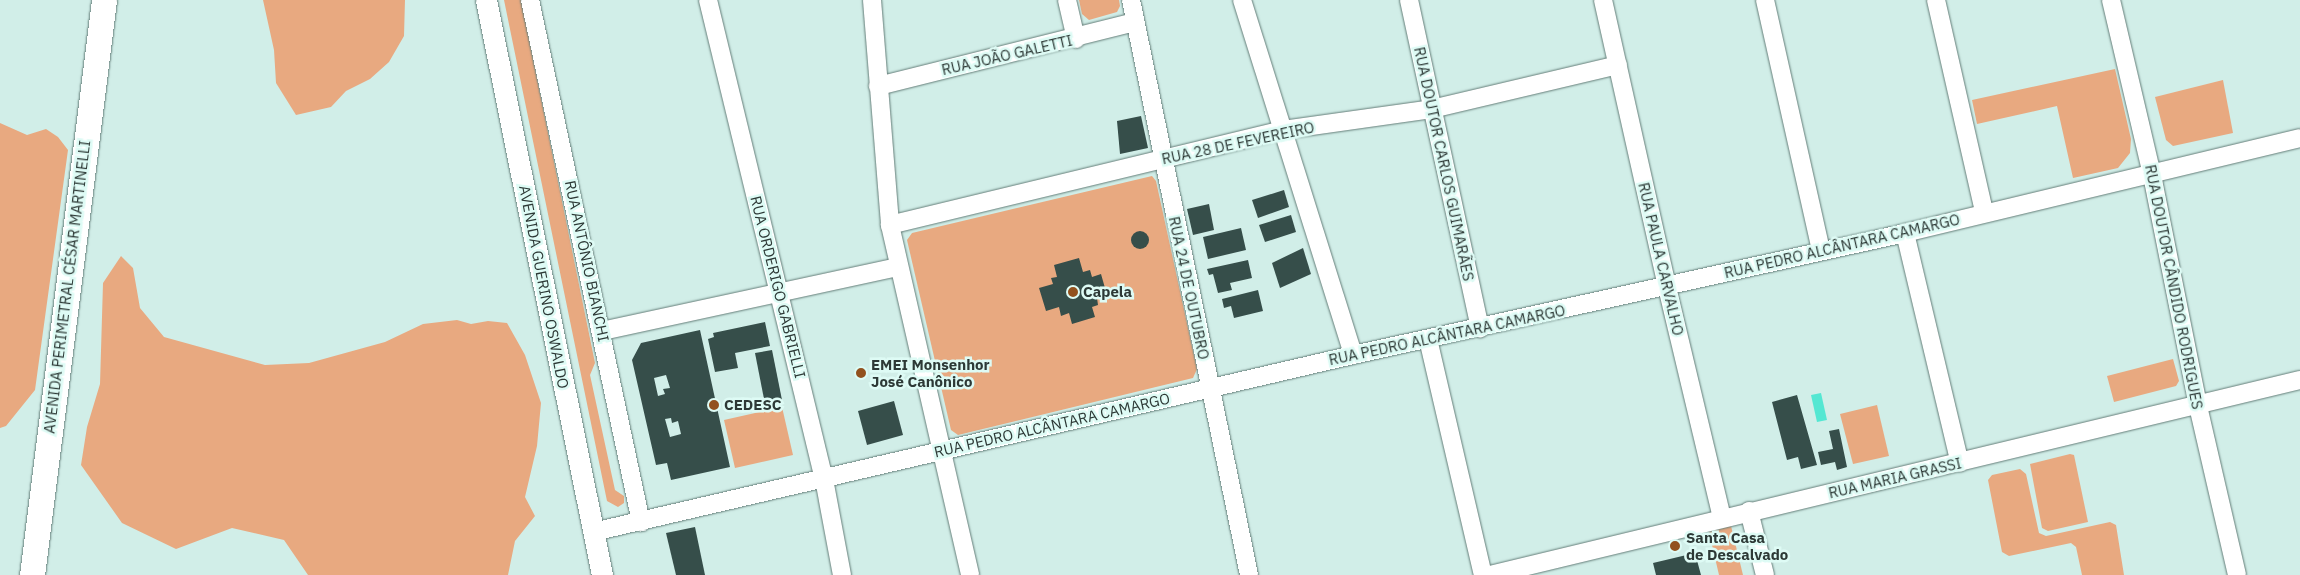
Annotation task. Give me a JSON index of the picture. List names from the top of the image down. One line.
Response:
{"streets":{"main road":["AVENIDA PERIMETRAL CÉSAR MARTINELLI"],"street":["RUA JOÃO GALETTI","RUA 28 DE FEVEREIRO","RUA DOUTOR CARLOS GUIMARÃES","RUA PEDRO ALCÂNTARA CAMARGO","RUA PAULA CARVALHO","RUA ANTÔNIO BIANCHI","AVENIDA GUERINO OSWALDO","RUA ORDERIGO GABRIELLI","RUA DOUTOR CÂNDIDO RODRIGUES","RUA 24 DE OUTUBRO","RUA MARIA GRASSI"]},"crossings":[["RUA JOÃO GALETTI","RUA 24 DE OUTUBRO"],["RUA 28 DE FEVEREIRO","RUA DOUTOR CARLOS GUIMARÃES"],["RUA 28 DE FEVEREIRO","RUA PAULA CARVALHO"],["RUA 28 DE FEVEREIRO","RUA 24 DE OUTUBRO"],["RUA DOUTOR CARLOS GUIMARÃES","RUA PEDRO ALCÂNTARA CAMARGO"],["RUA PEDRO ALCÂNTARA CAMARGO","RUA PAULA CARVALHO"],["RUA PEDRO ALCÂNTARA CAMARGO","RUA ANTÔNIO BIANCHI"],["RUA PEDRO ALCÂNTARA CAMARGO","AVENIDA GUERINO OSWALDO"],["RUA PEDRO ALCÂNTARA CAMARGO","RUA ORDERIGO GABRIELLI"],["RUA PEDRO ALCÂNTARA CAMARGO","RUA DOUTOR CÂNDIDO RODRIGUES"],["RUA PEDRO ALCÂNTARA CAMARGO","RUA 24 DE OUTUBRO"],["RUA PAULA CARVALHO","RUA MARIA GRASSI"],["RUA DOUTOR CÂNDIDO RODRIGUES","RUA MARIA GRASSI"]],"places":["Capela","EMEI Monsenhor José Canônico","CEDESC","Santa Casa de Descalvado"]}
